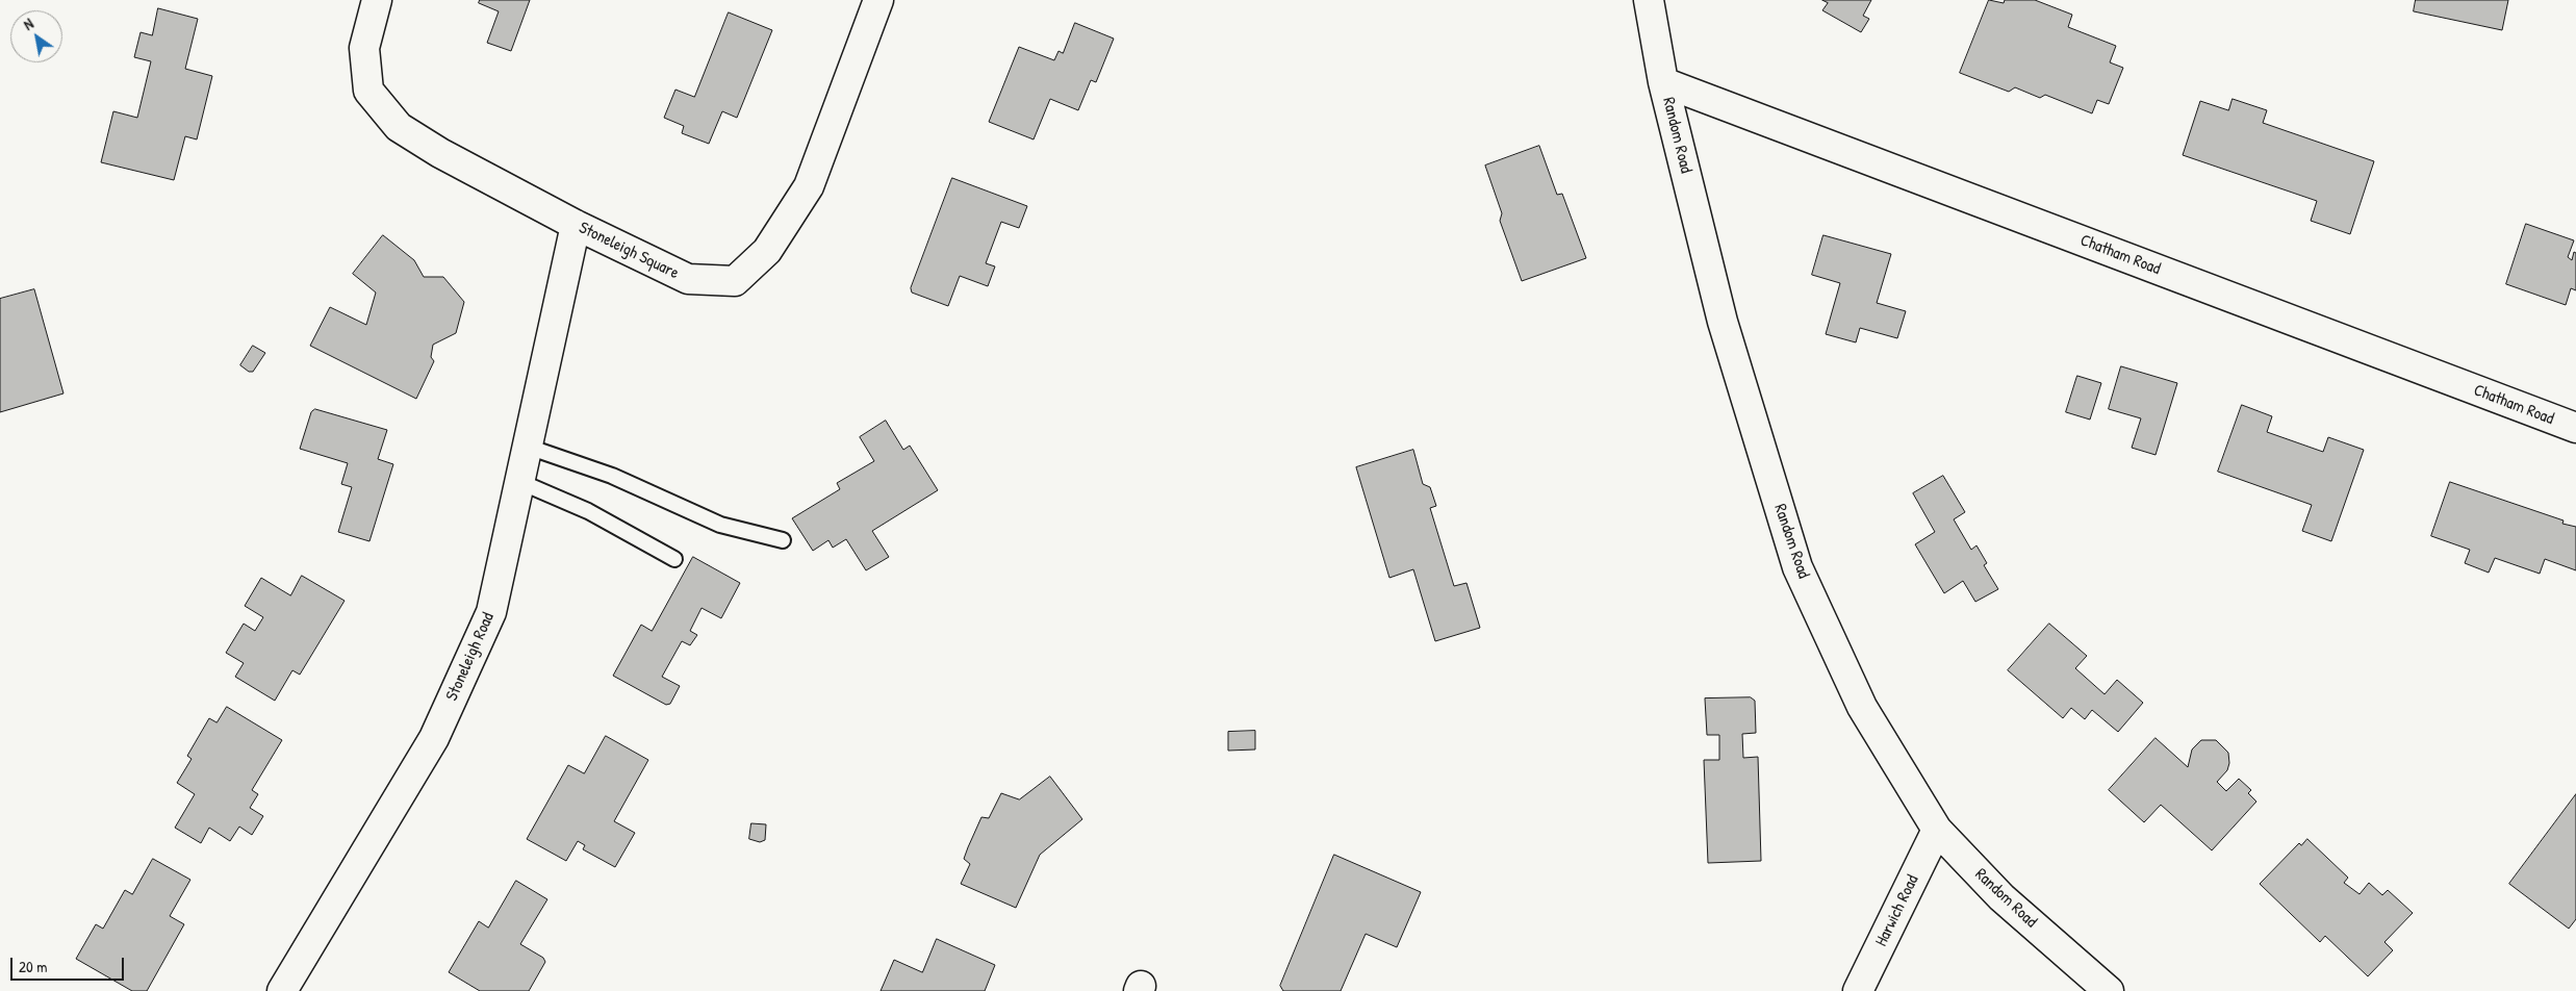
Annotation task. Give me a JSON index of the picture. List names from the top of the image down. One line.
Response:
{"streets":{"street":["Random Road","Stoneleigh Square","Chatham Road","Stoneleigh Road","Harwich Road"]},"crossings":[["Random Road","Chatham Road"],["Random Road","Harwich Road"],["Stoneleigh Square","Stoneleigh Road"]],"scale_bar":"20 m","north":"top left"}
